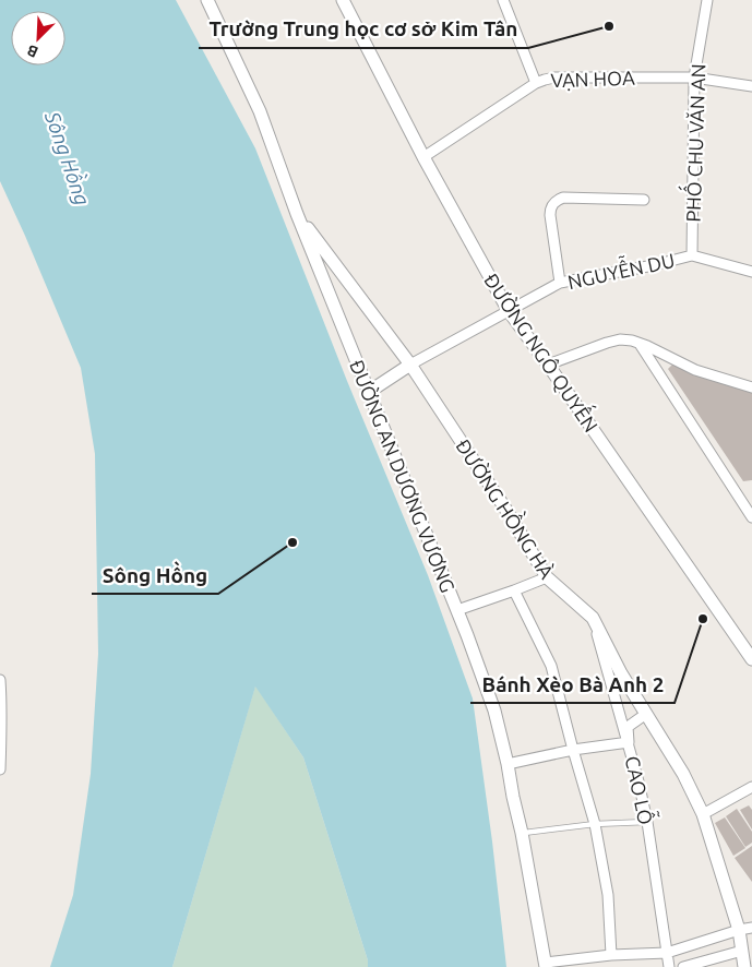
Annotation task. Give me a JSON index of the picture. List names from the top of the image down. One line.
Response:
{"streets":{"street":["VẠN HOA","PHỐ CHU VĂN AN","NGUYỄN DU","ĐƯỜNG NGÔ QUYẾN","ĐƯỜNG AN DƯƠNG VƯƠNG","ĐƯỜNG HỒNG HÀ","CAO LỖ"]},"crossings":[["VẠN HOA","PHỐ CHU VĂN AN"],["VẠN HOA","ĐƯỜNG NGÔ QUYẾN"],["PHỐ CHU VĂN AN","NGUYỄN DU"],["NGUYỄN DU","ĐƯỜNG NGÔ QUYẾN"],["NGUYỄN DU","ĐƯỜNG HỒNG HÀ"],["ĐƯỜNG AN DƯƠNG VƯƠNG","ĐƯỜNG HỒNG HÀ"],["ĐƯỜNG HỒNG HÀ","CAO LỖ"]],"water":["Sông Hồng"],"places":["Trường Trung học cơ sở Kim Tân","Sông Hồng","Bánh Xèo Bà Anh 2"],"north":"bottom left"}
